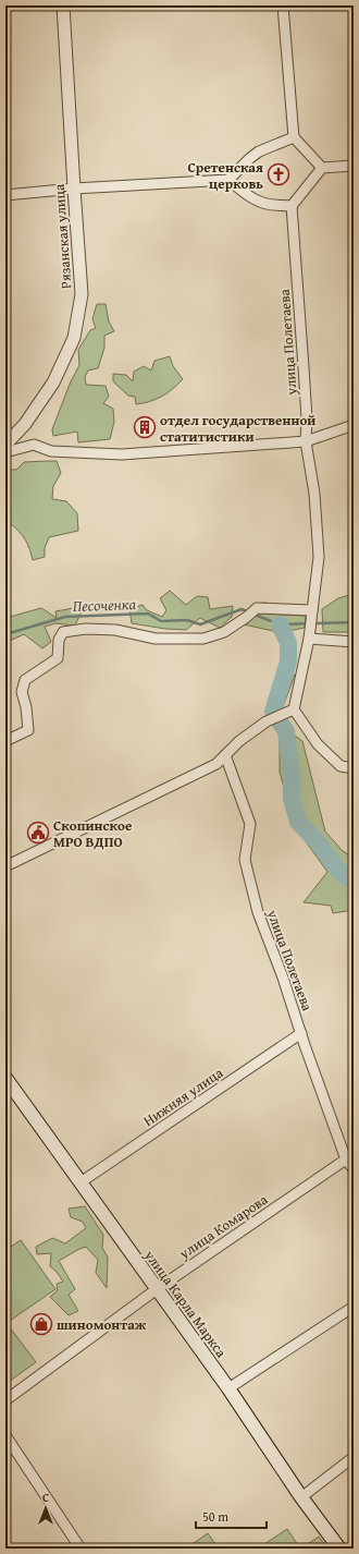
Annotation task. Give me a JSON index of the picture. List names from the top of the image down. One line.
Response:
{"streets":{"main road":["улица Карла Маркса"],"street":["Рязанская улица","улица Полетаева","Нижняя улица","улица Комарова"]},"crossings":[["улица Полетаева","Нижняя улица"],["улица Полетаева","улица Комарова"],["Нижняя улица","улица Карла Маркса"],["улица Комарова","улица Карла Маркса"]],"water":["Песоченка"],"places":{"church":["Сретенская церковь"],"building":["отдел государственной статитистики"],"public building":["Скопинское МРО ВДПО"],"shop":["шиномонтаж"]},"scale_bar":"50 m","north":"top"}
